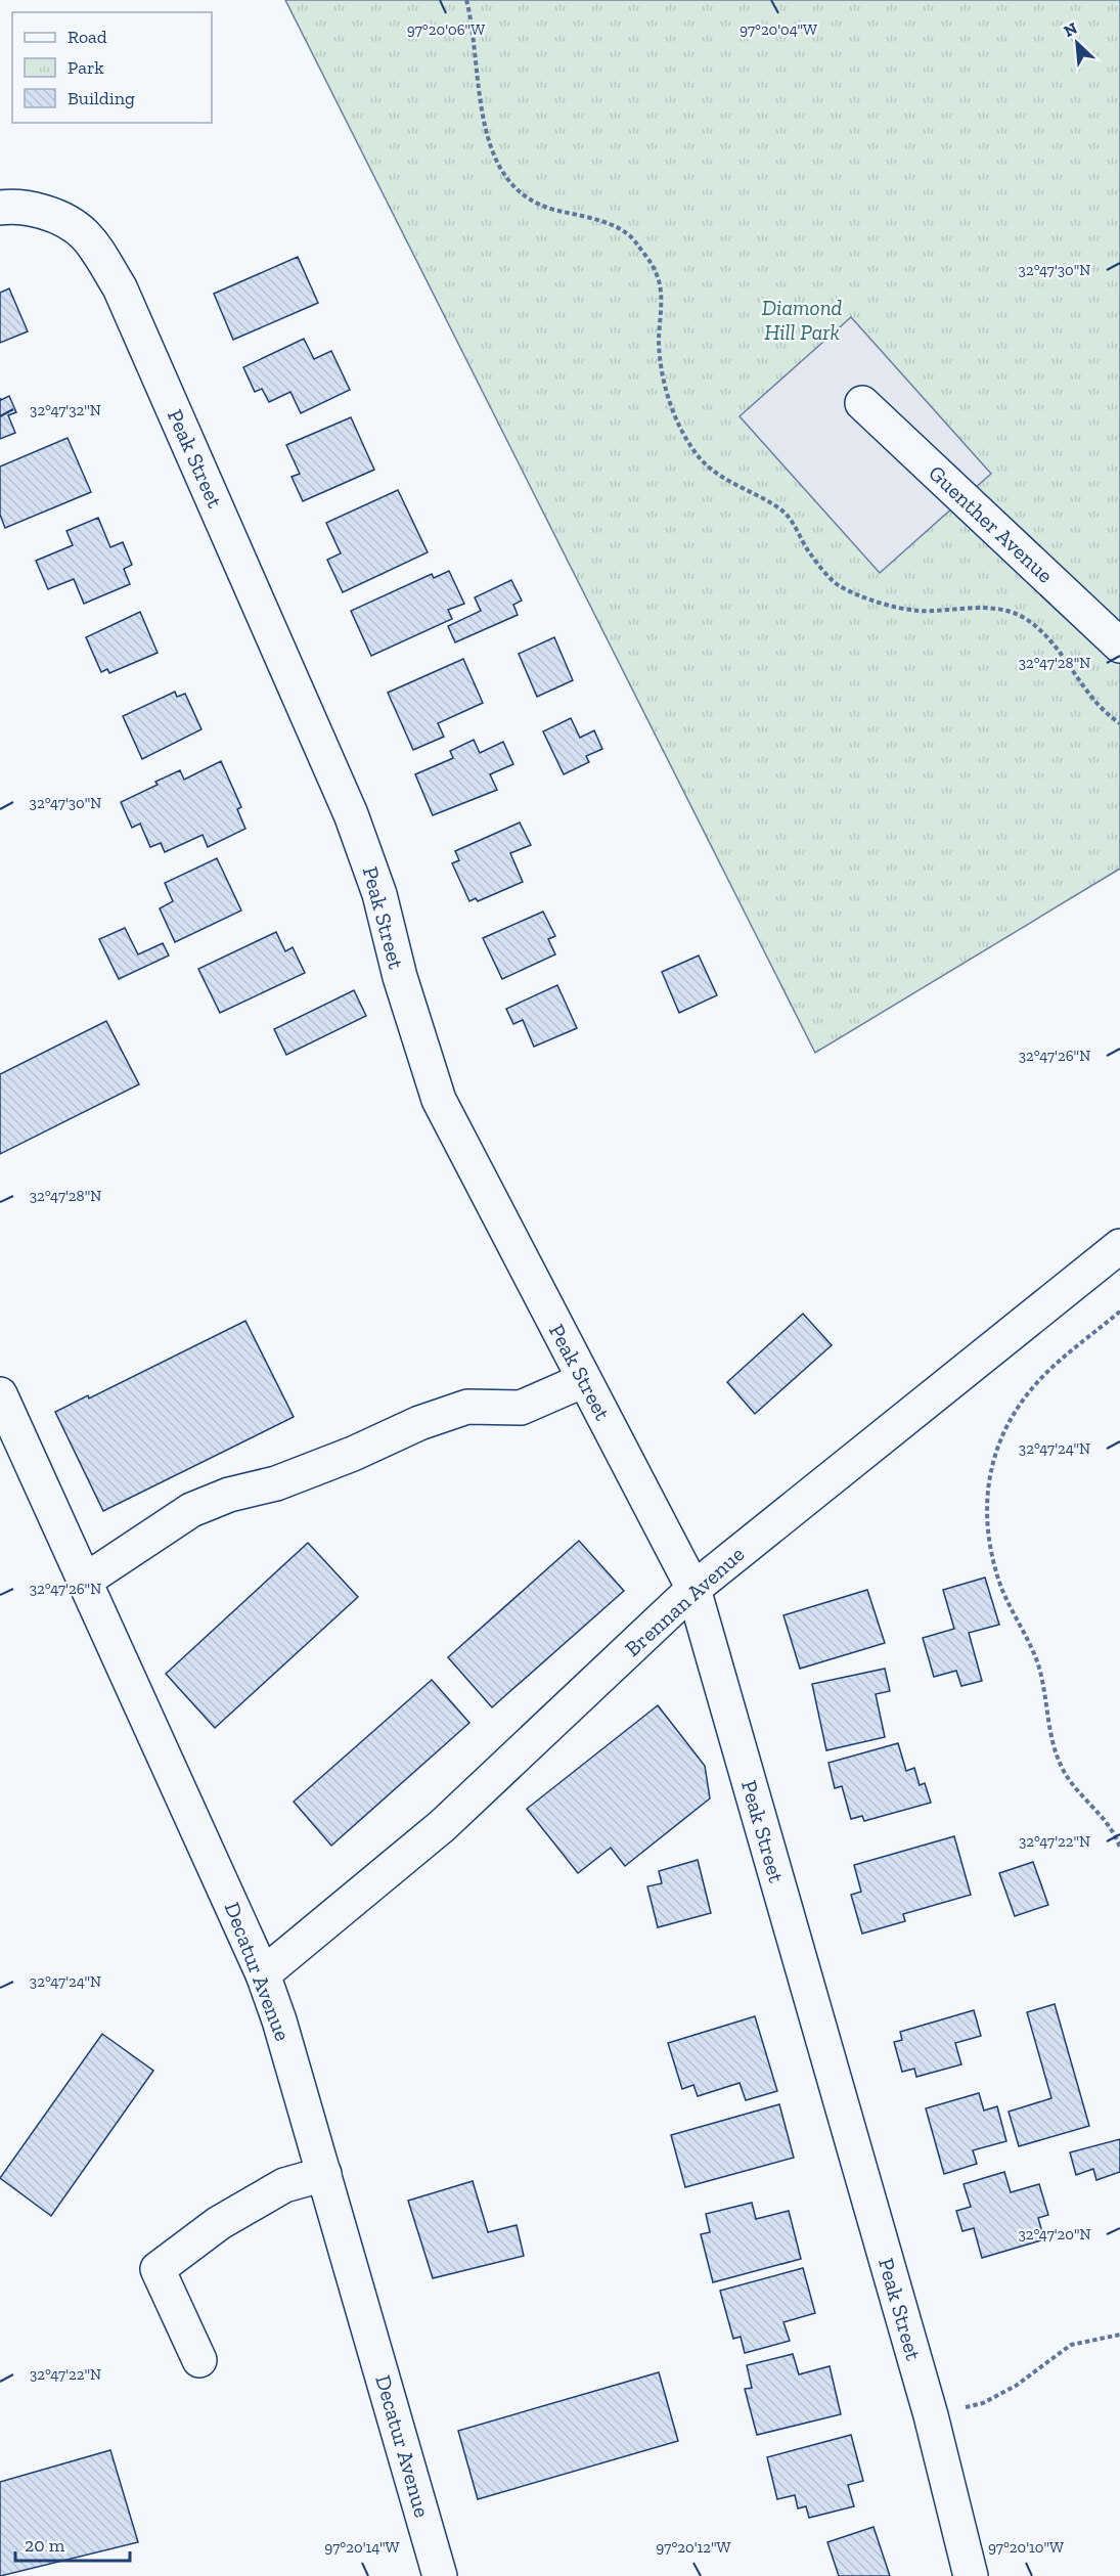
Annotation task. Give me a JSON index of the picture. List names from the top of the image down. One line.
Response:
{"streets":{"street":["Peak Street","Guenther Avenue","Brennan Avenue","Decatur Avenue"]},"crossings":[["Peak Street","Brennan Avenue"],["Brennan Avenue","Decatur Avenue"]],"parks":["Diamond Hill Park"],"legend":["Road","Park","Building"],"scale_bar":"20 m","north":"top left","coordinates":["97°20'06\"W","97°20'04\"W","32°47'30\"N","32°47'32\"N","32°47'28\"N","32°47'26\"N","32°47'24\"N","32°47'22\"N","32°47'20\"N","97°20'14\"W","97°20'12\"W","97°20'10\"W"]}
